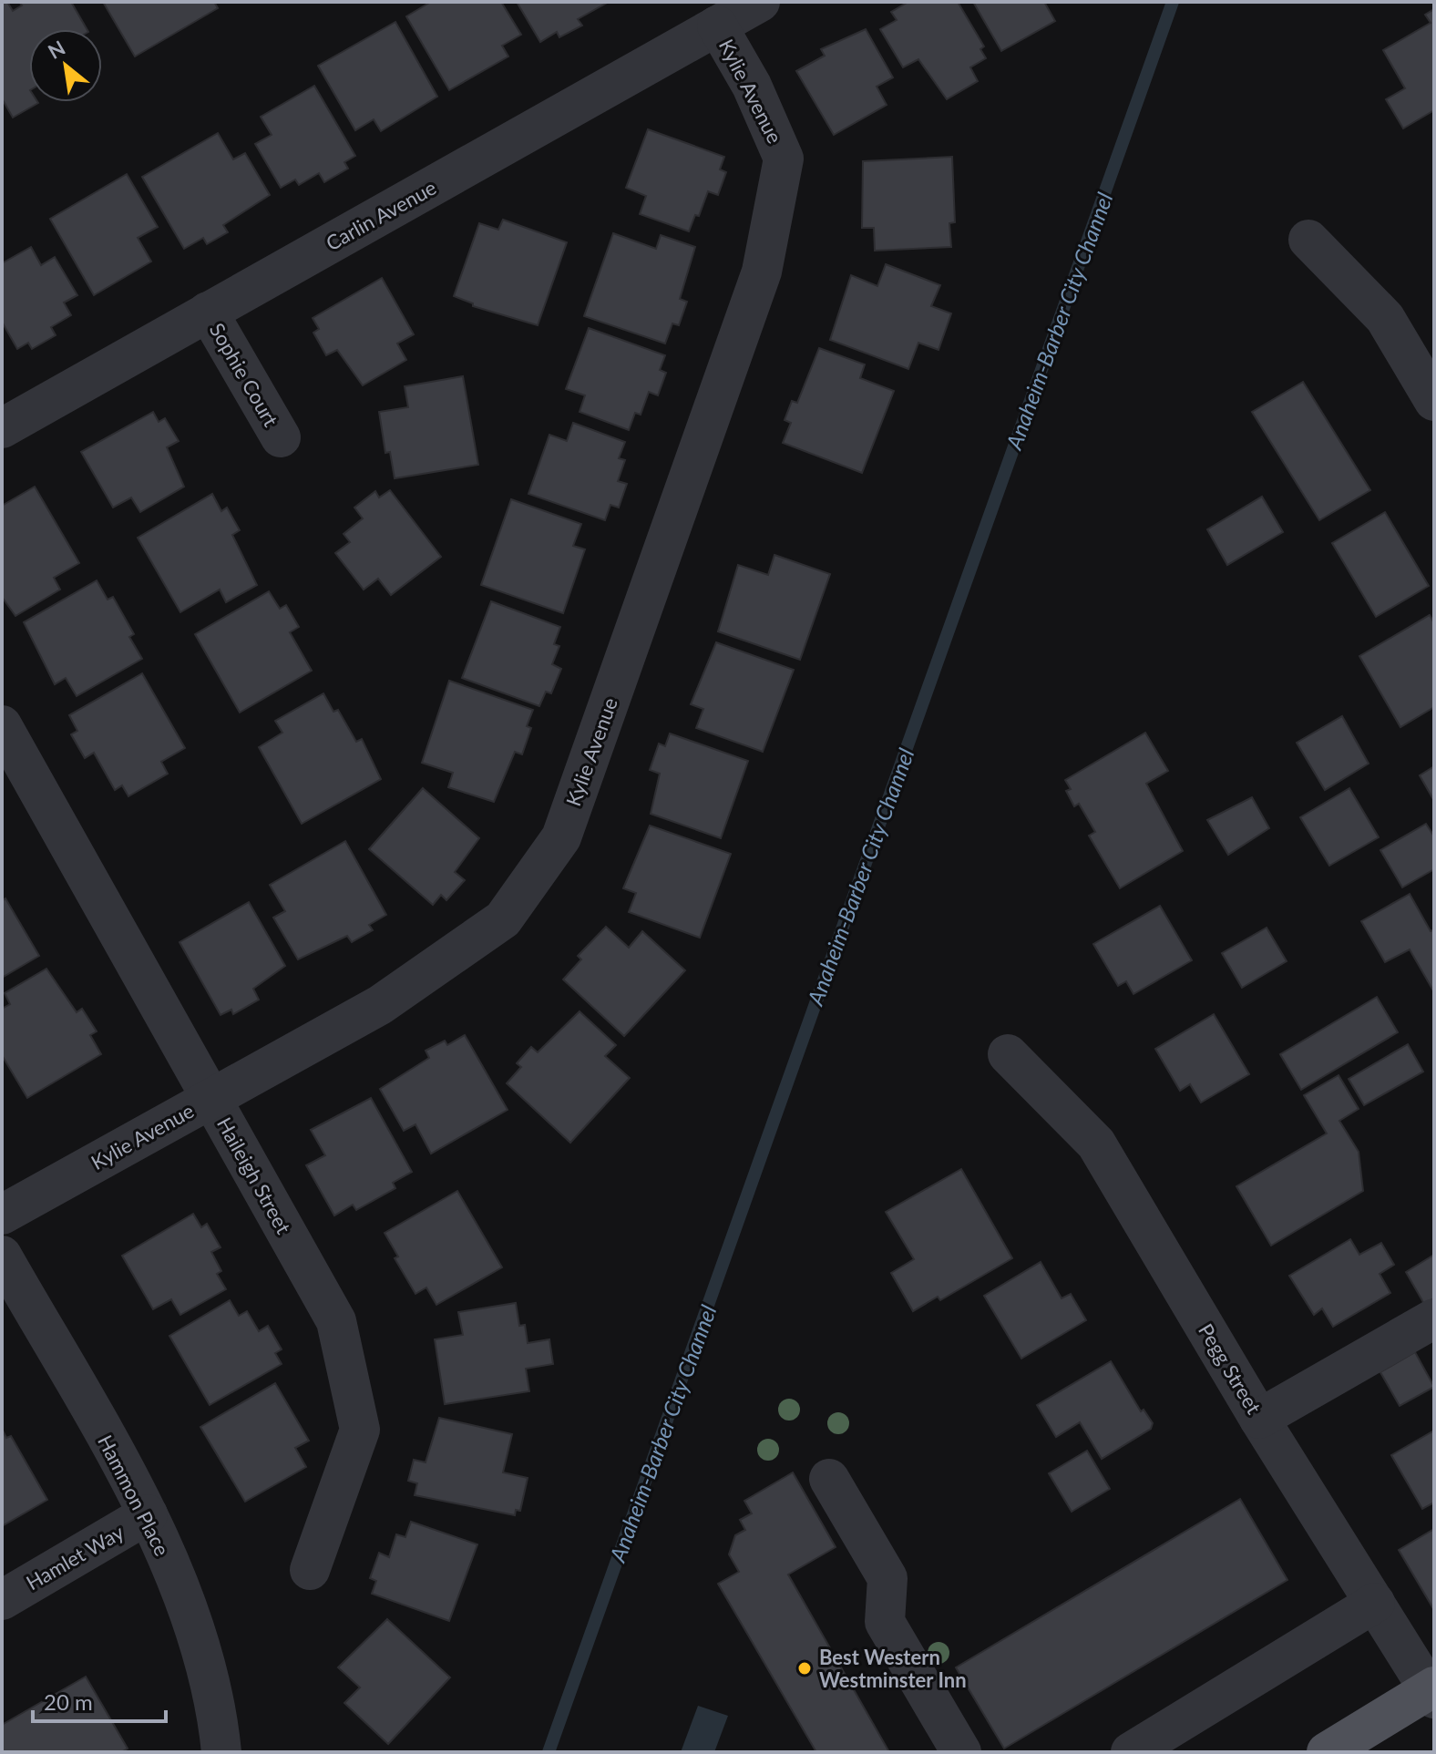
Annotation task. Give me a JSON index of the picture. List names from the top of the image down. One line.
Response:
{"streets":{"street":["Kylie Avenue","Carlin Avenue","Sophie Court","Haileigh Street","Pegg Street","Hammon Place","Hamlet Way"]},"crossings":[["Kylie Avenue","Carlin Avenue"],["Kylie Avenue","Haileigh Street"],["Carlin Avenue","Sophie Court"],["Hammon Place","Hamlet Way"]],"water":["Anaheim-Barber City Channel"],"places":["Best Western Westminster Inn"],"scale_bar":"20 m","north":"top left"}
